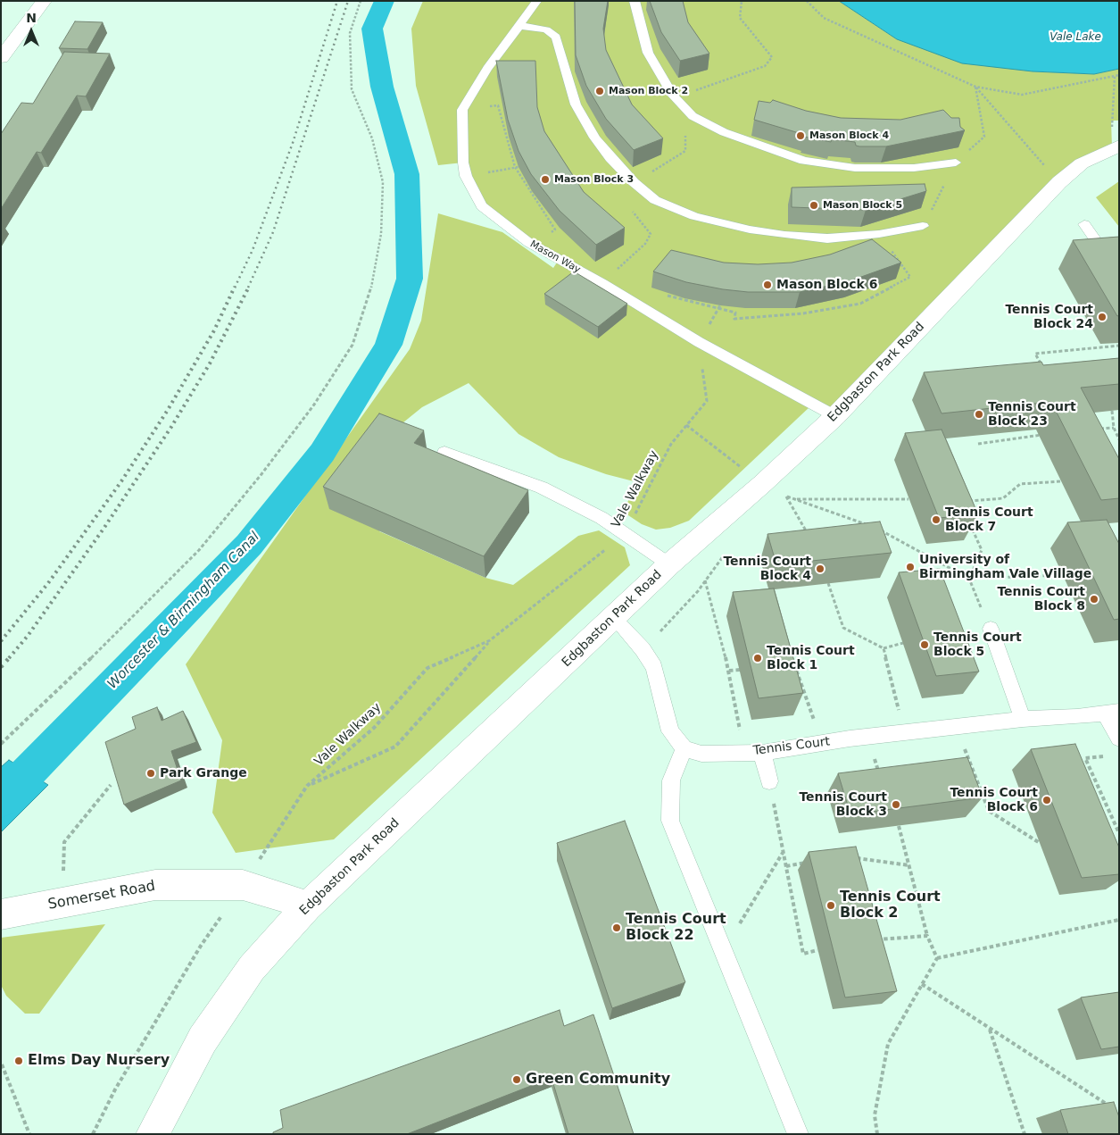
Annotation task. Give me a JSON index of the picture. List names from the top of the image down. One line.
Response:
{"streets":{"street":["Edgbaston Park Road","Somerset Road"],"lane":["Mason Way","Tennis Court"],"path":["Vale Walkway"]},"crossings":[["Mason Way","Edgbaston Park Road"],["Edgbaston Park Road","Somerset Road"],["Vale Walkway","Somerset Road"]],"water":["Vale Lake","Worcester & Birmingham Canal"],"places":["Mason Block 2","Mason Block 4","Mason Block 3","Mason Block 5","Mason Block 6","Tennis Court Block 24","Tennis Court Block 23","Tennis Court Block 7","University of Birmingham Vale Village","Tennis Court Block 4","Tennis Court Block 8","Tennis Court Block 5","Tennis Court Block 1","Park Grange","Tennis Court Block 6","Tennis Court Block 3","Tennis Court Block 2","Tennis Court Block 22","Elms Day Nursery","Green Community"],"north":"top"}
